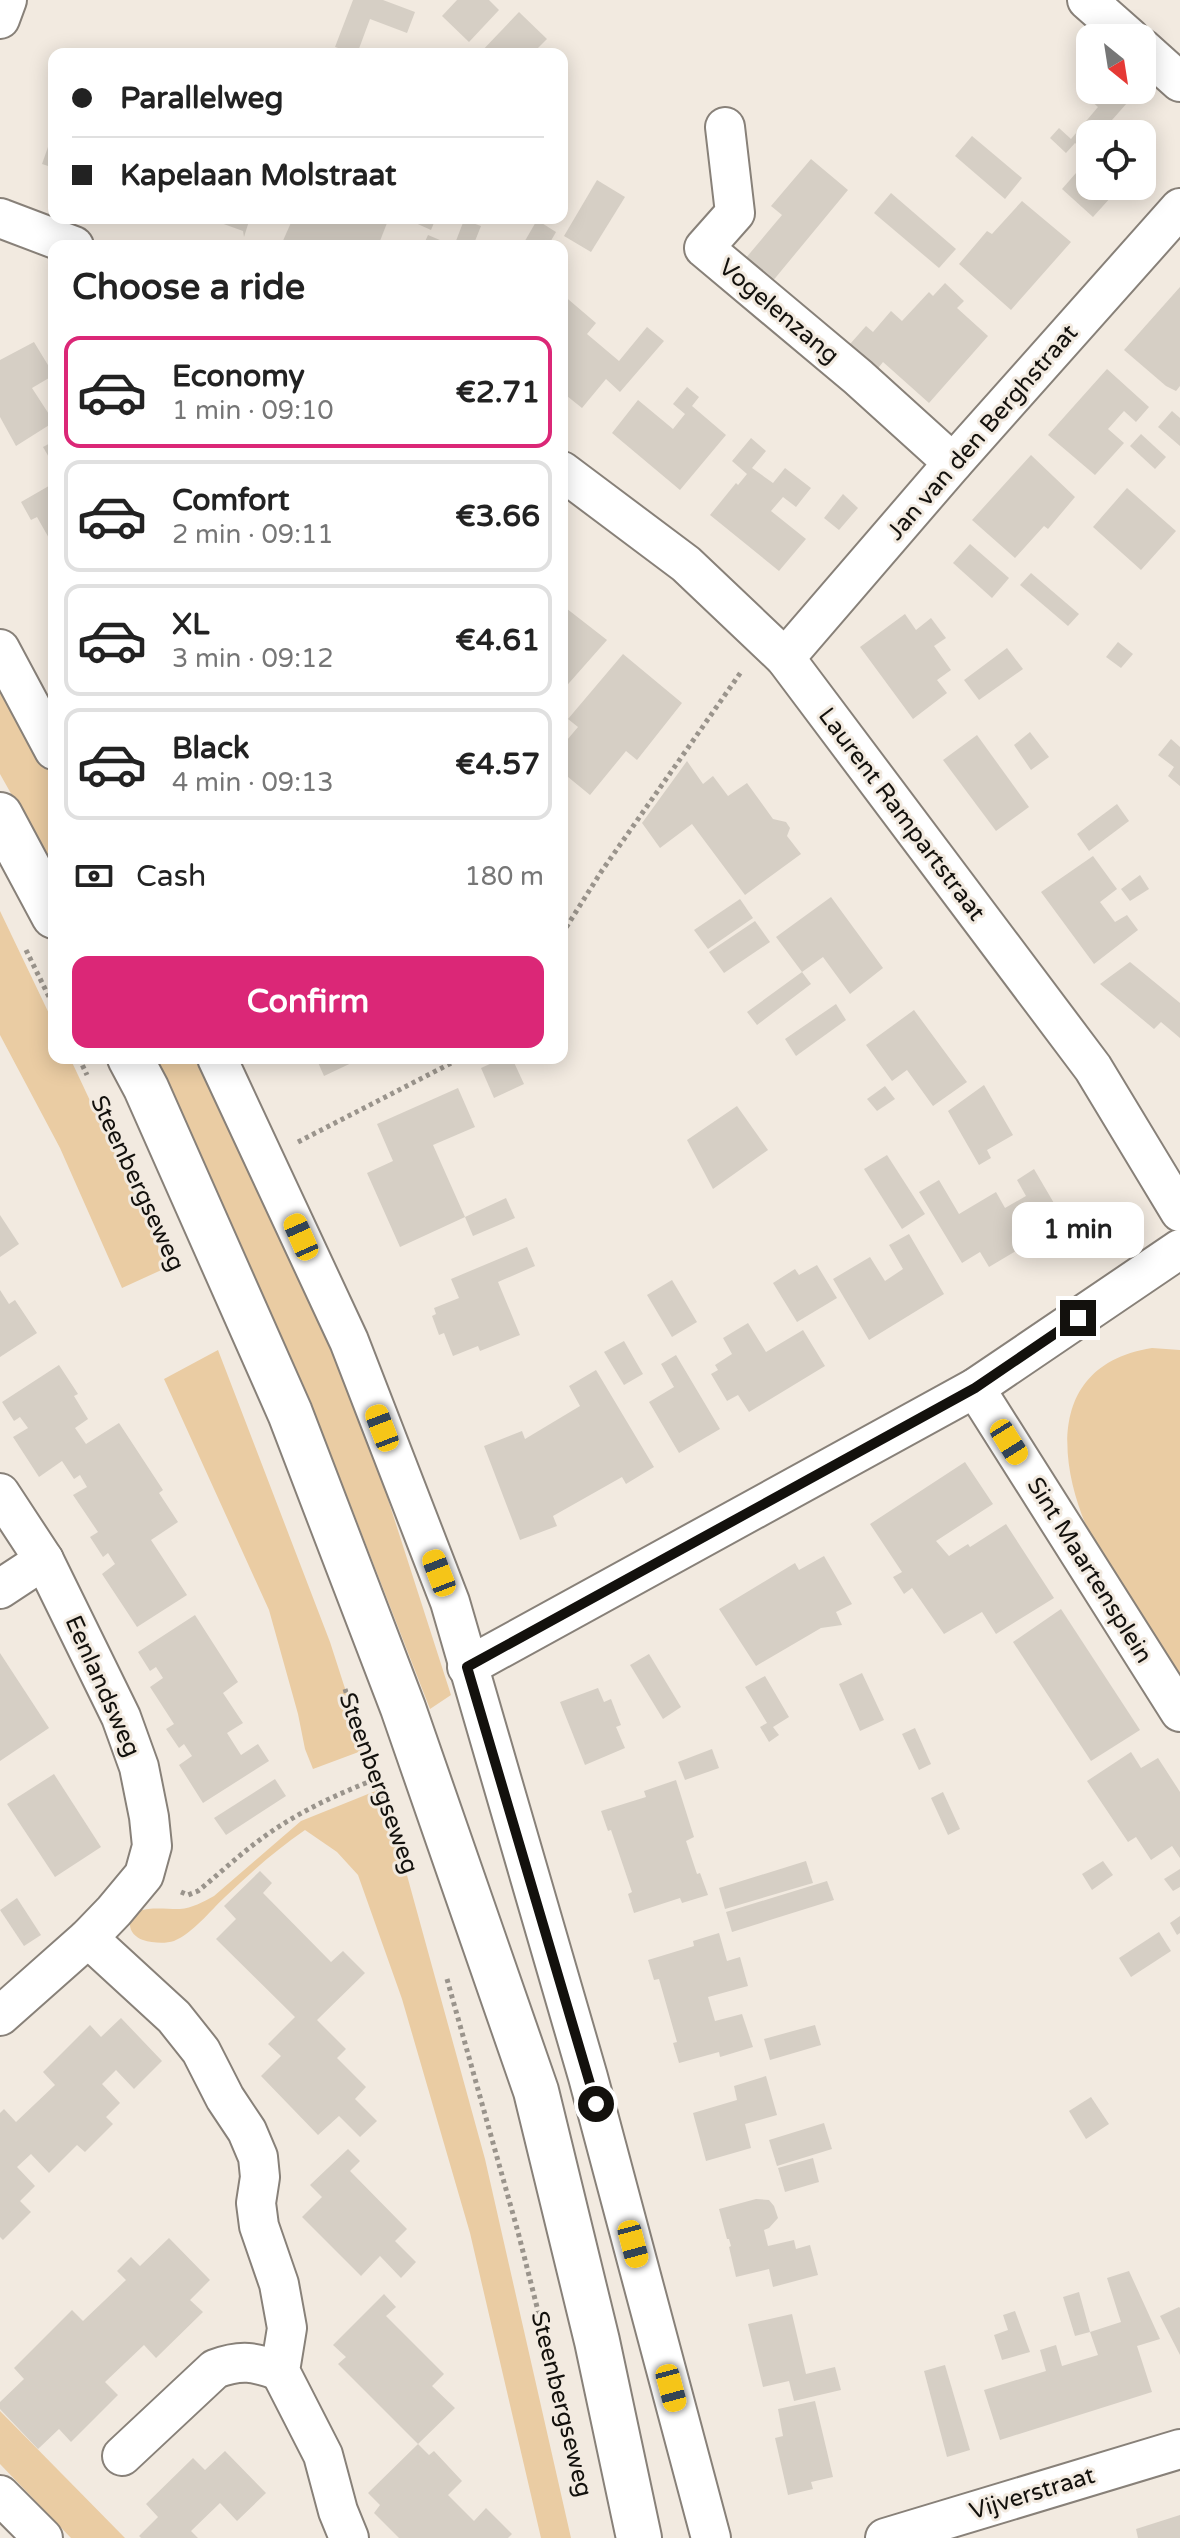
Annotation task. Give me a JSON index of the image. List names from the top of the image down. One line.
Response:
{"streets":{"main road":["Steenbergseweg"],"street":["Vogelenzang","Jan van den Berghstraat","Laurent Rampartstraat","Sint Maartensplein","Eenlandsweg","Vijverstraat"]},"crossings":[["Vogelenzang","Jan van den Berghstraat"],["Jan van den Berghstraat","Laurent Rampartstraat"]],"north":"bottom right","page":{"banner":["Parallelweg","Kapelaan Molstraat"],"heading":"Choose a ride","list":[{"name":"Economy","note":"1 min · 09:10","value":"€2.71"},{"name":"Comfort","note":"2 min · 09:11","value":"€3.66"},{"name":"XL","note":"3 min · 09:12","value":"€4.61"},{"name":"Black","note":"4 min · 09:13","value":"€4.57"}],"pay":["Cash","180 m"],"buttons":"Confirm","bubble":"1 min"}}
